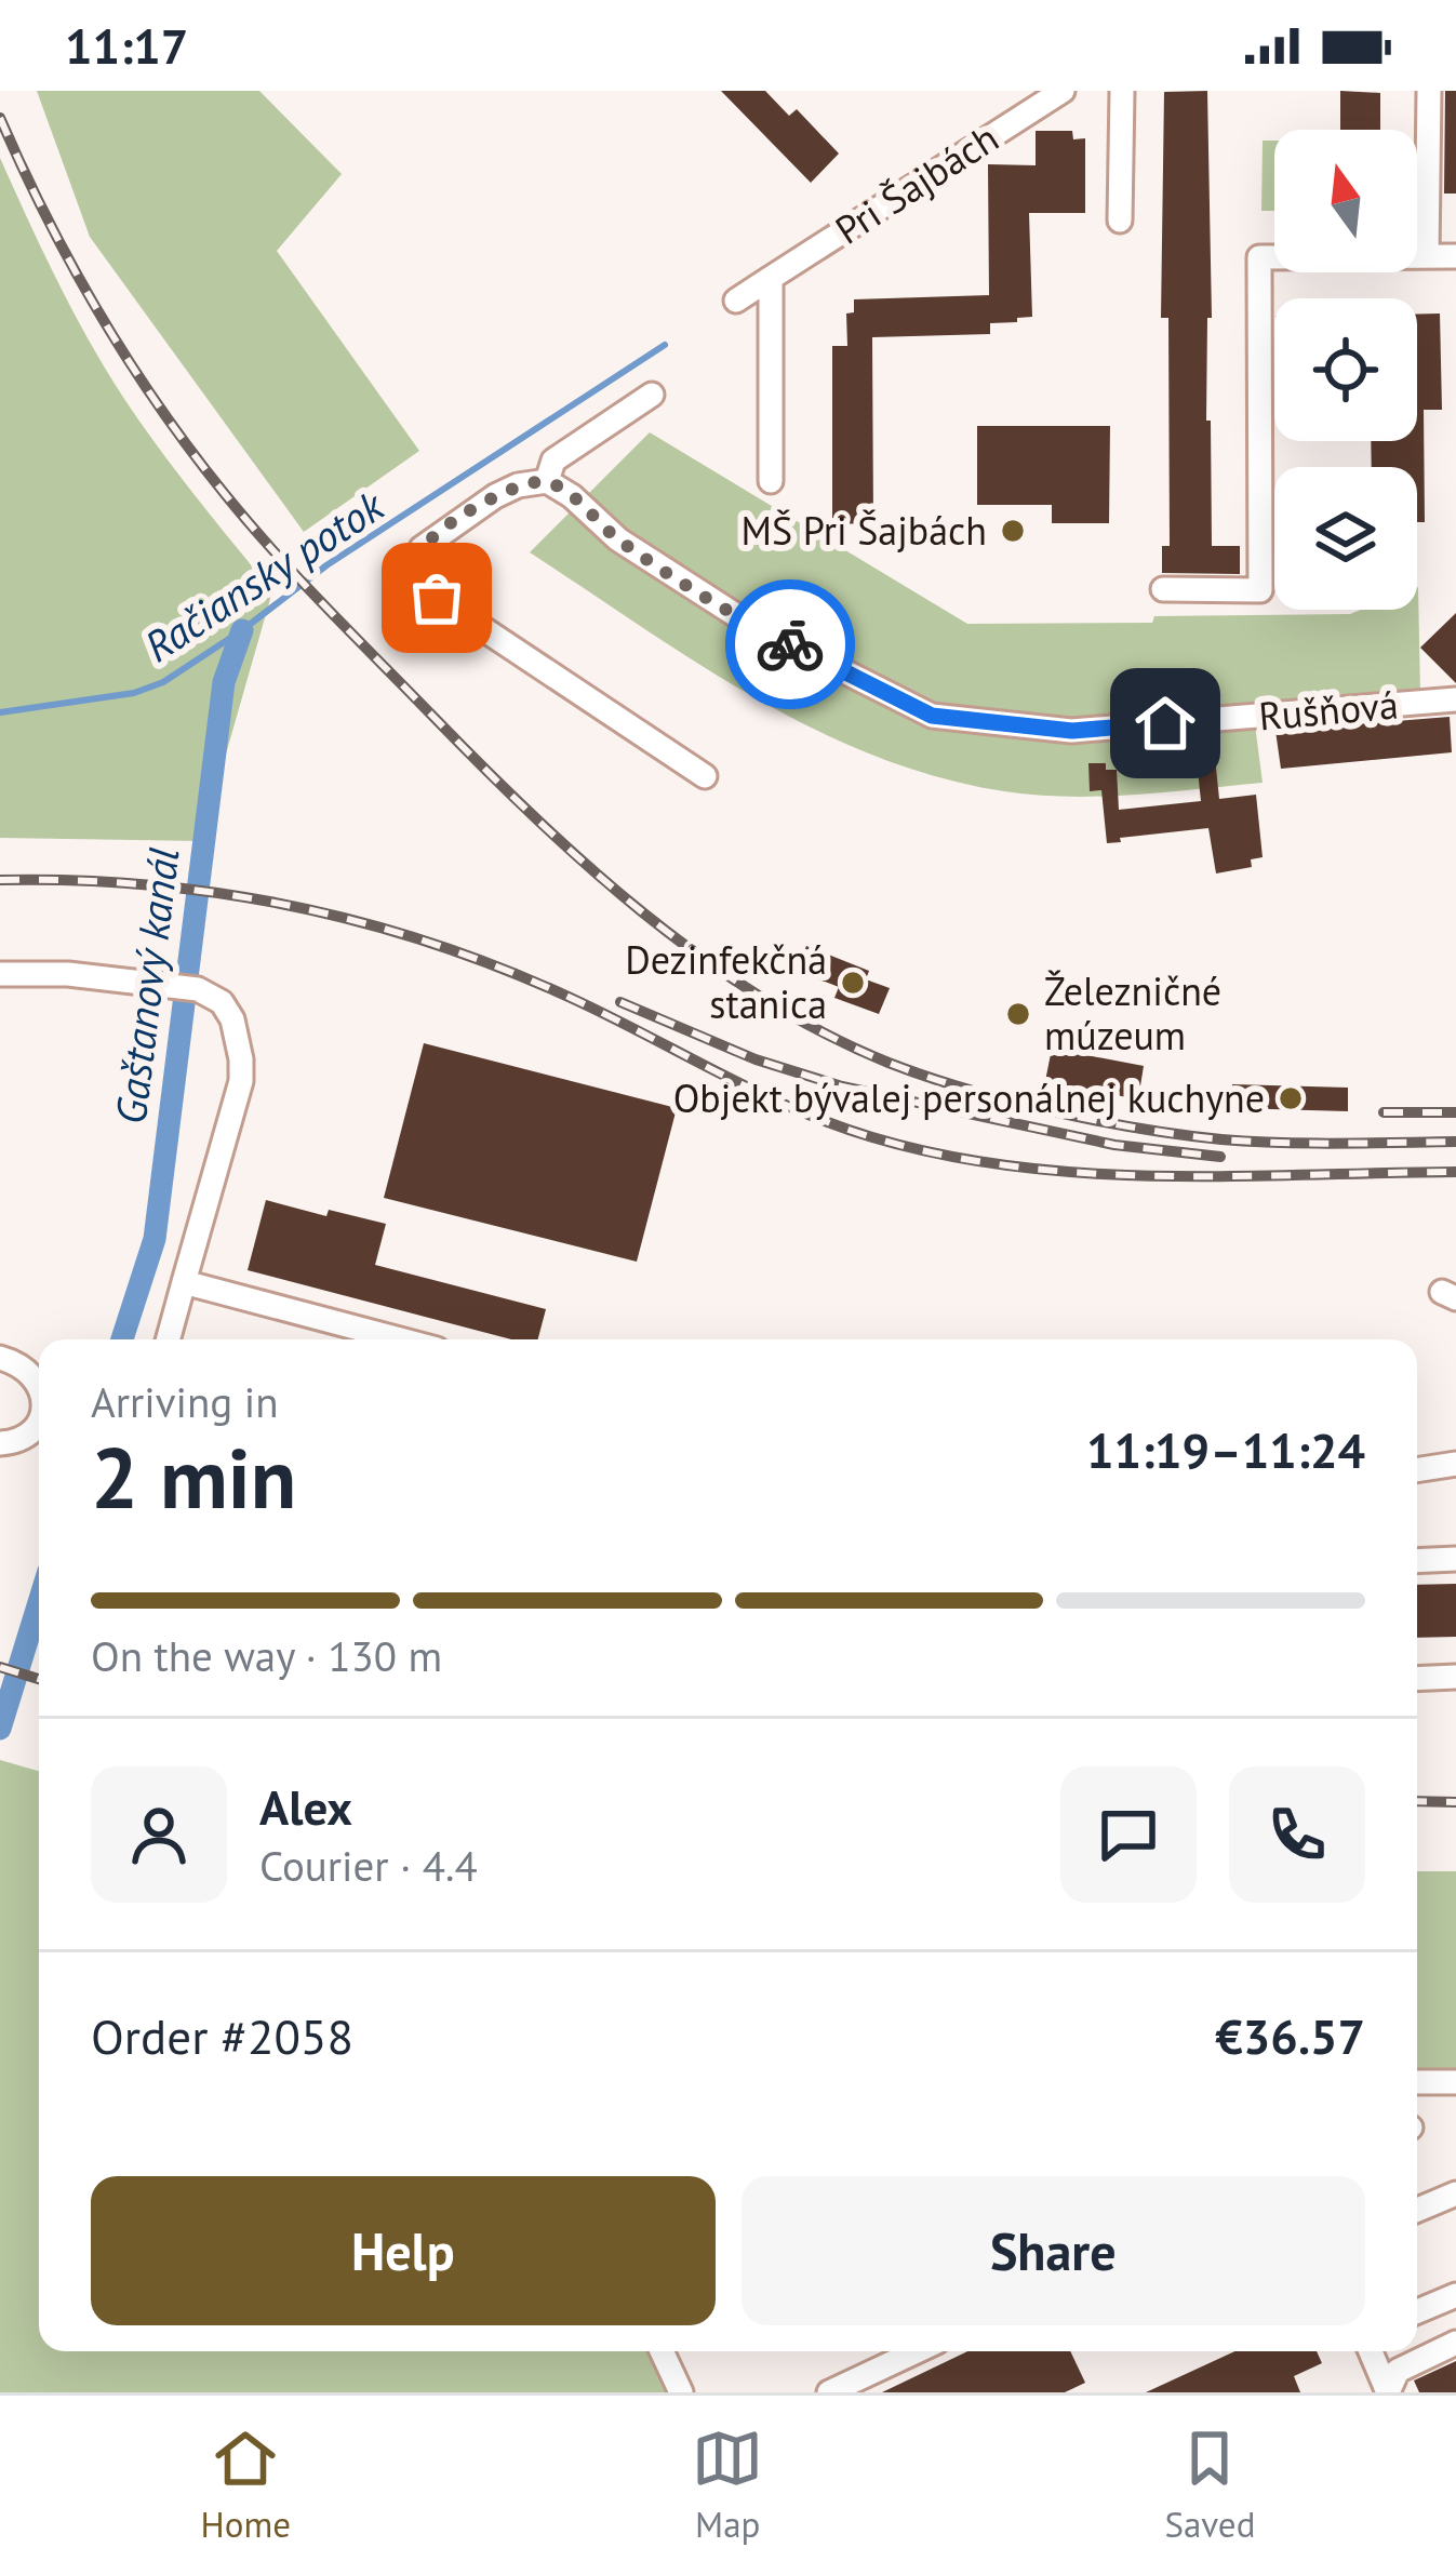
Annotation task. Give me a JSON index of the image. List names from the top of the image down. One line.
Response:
{"streets":{"street":["Pri Šajbách","Rušňová"]},"water":["Račiansky potok","Gaštanový kanál"],"places":["MŠ Pri Šajbách","Dezinfekčná stanica","Železničné múzeum","Objekt bývalej personálnej kuchyne"],"north":"top","page":{"status":"11:17","heading":["2 min","Arriving in","11:19–11:24"],"panel":["Alex","Courier · 4.4","Order #2058","€36.57"],"bar":"On the way · 130 m","buttons":["Help","Share"],"tabs":["Home","Map","Saved"]}}
